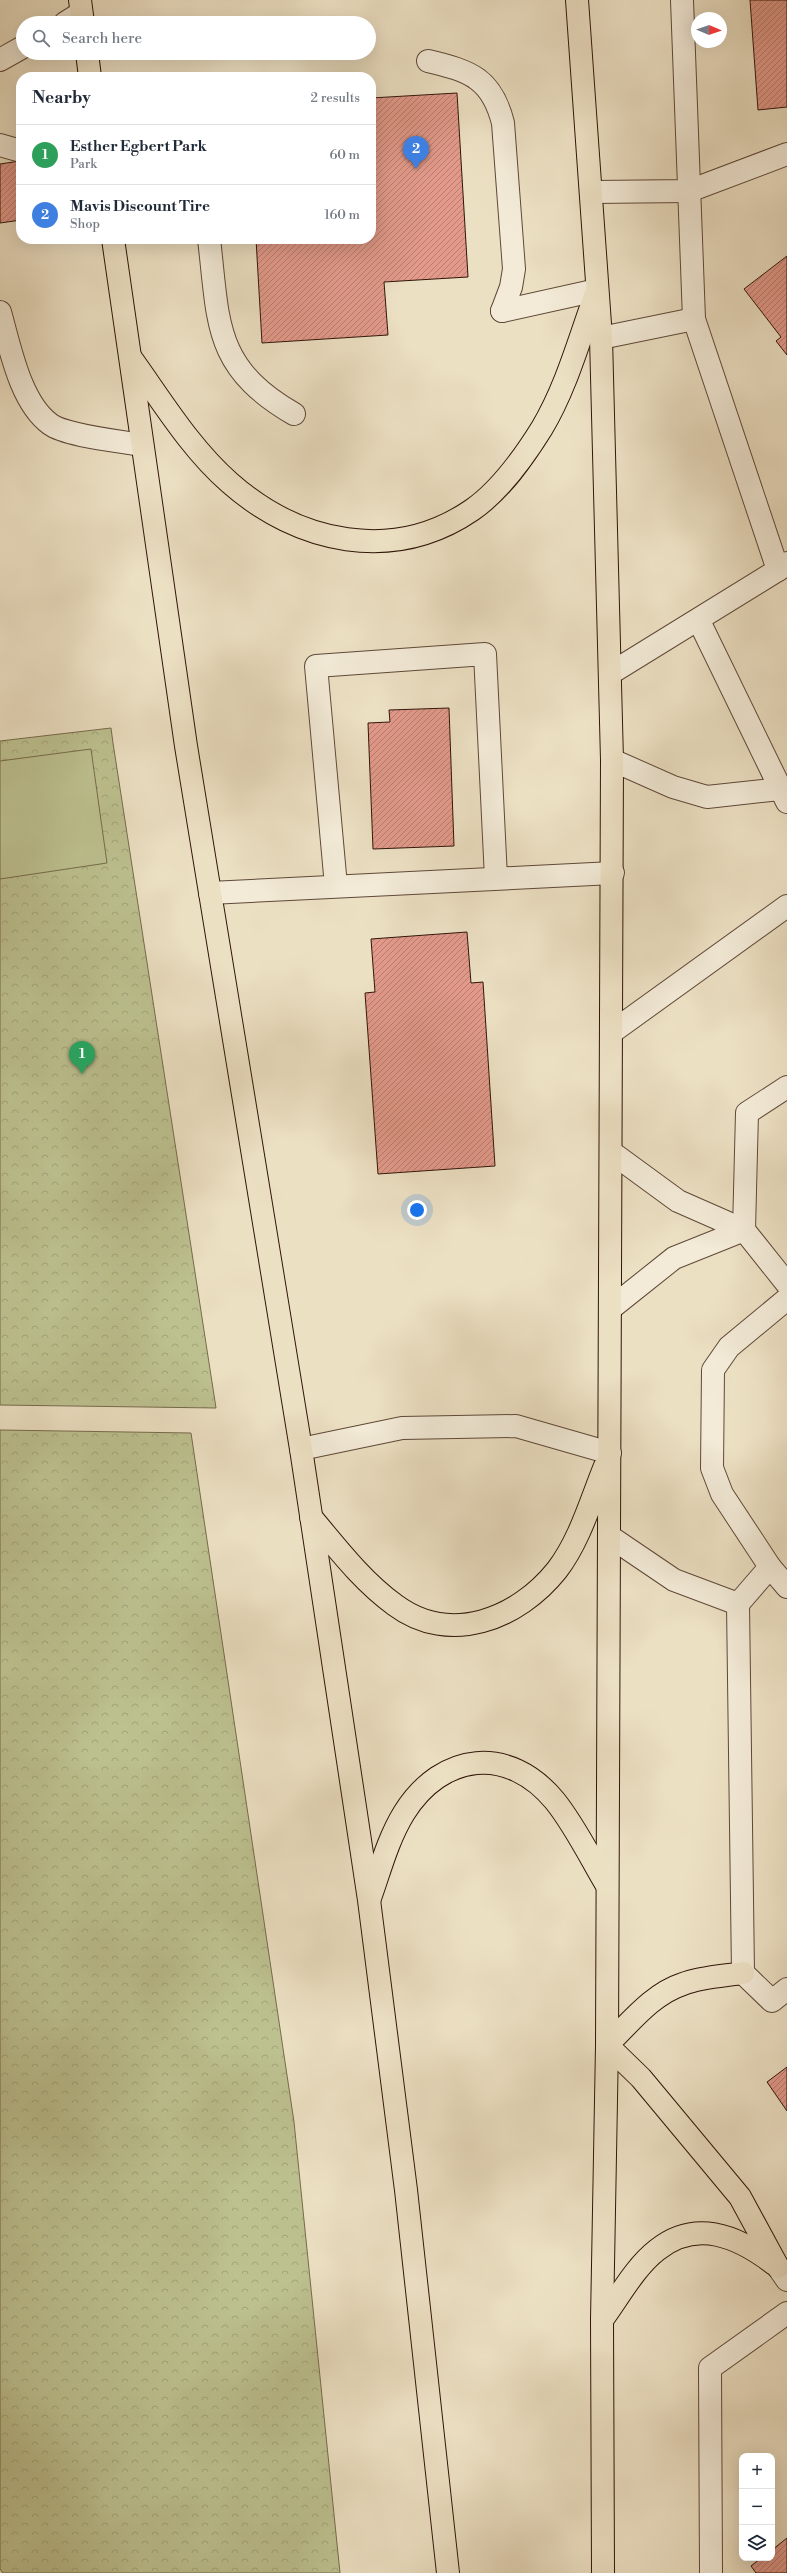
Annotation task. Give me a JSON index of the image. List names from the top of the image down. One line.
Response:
{"north":"right","page":{"search":"Search here","heading":["Nearby","2 results"],"list":[{"mark":"1","name":"Esther Egbert Park","note":"Park","value":"60 m"},{"mark":"2","name":"Mavis Discount Tire","note":"Shop","value":"160 m"}],"pins":["2","1"],"map_buttons":["+","−"]}}
